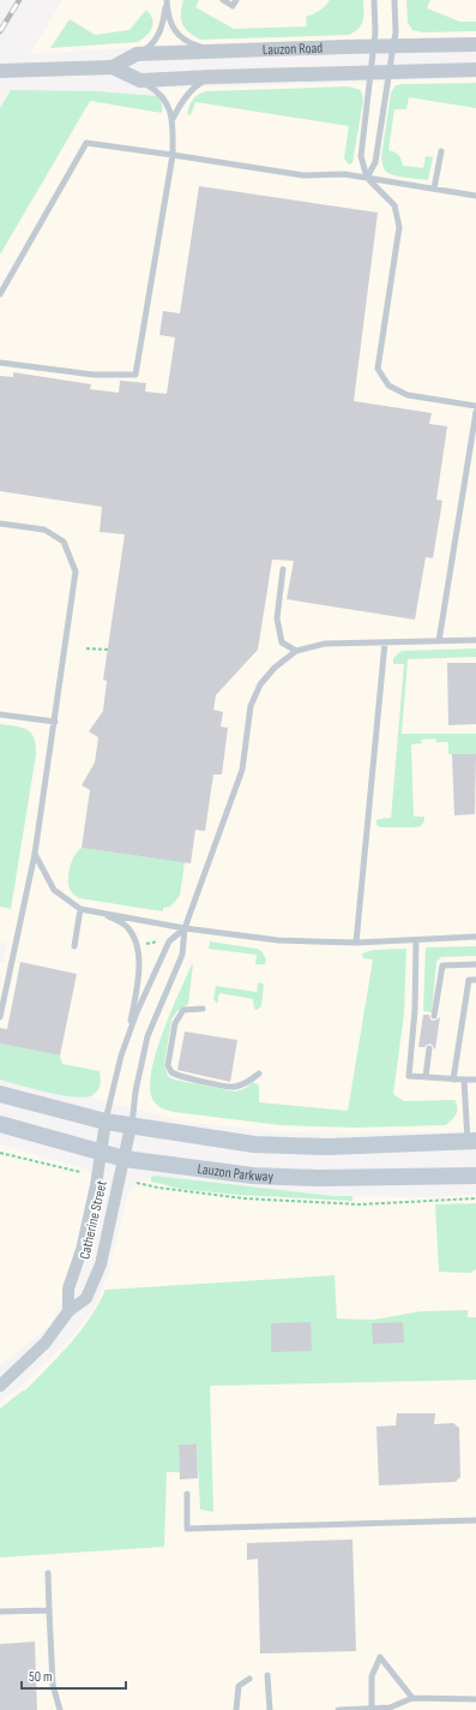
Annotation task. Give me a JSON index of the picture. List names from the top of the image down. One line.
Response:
{"streets":{"main road":["Lauzon Parkway"],"street":["Lauzon Road","Catherine Street"]},"crossings":[["Lauzon Parkway","Catherine Street"]],"scale_bar":"50 m"}
